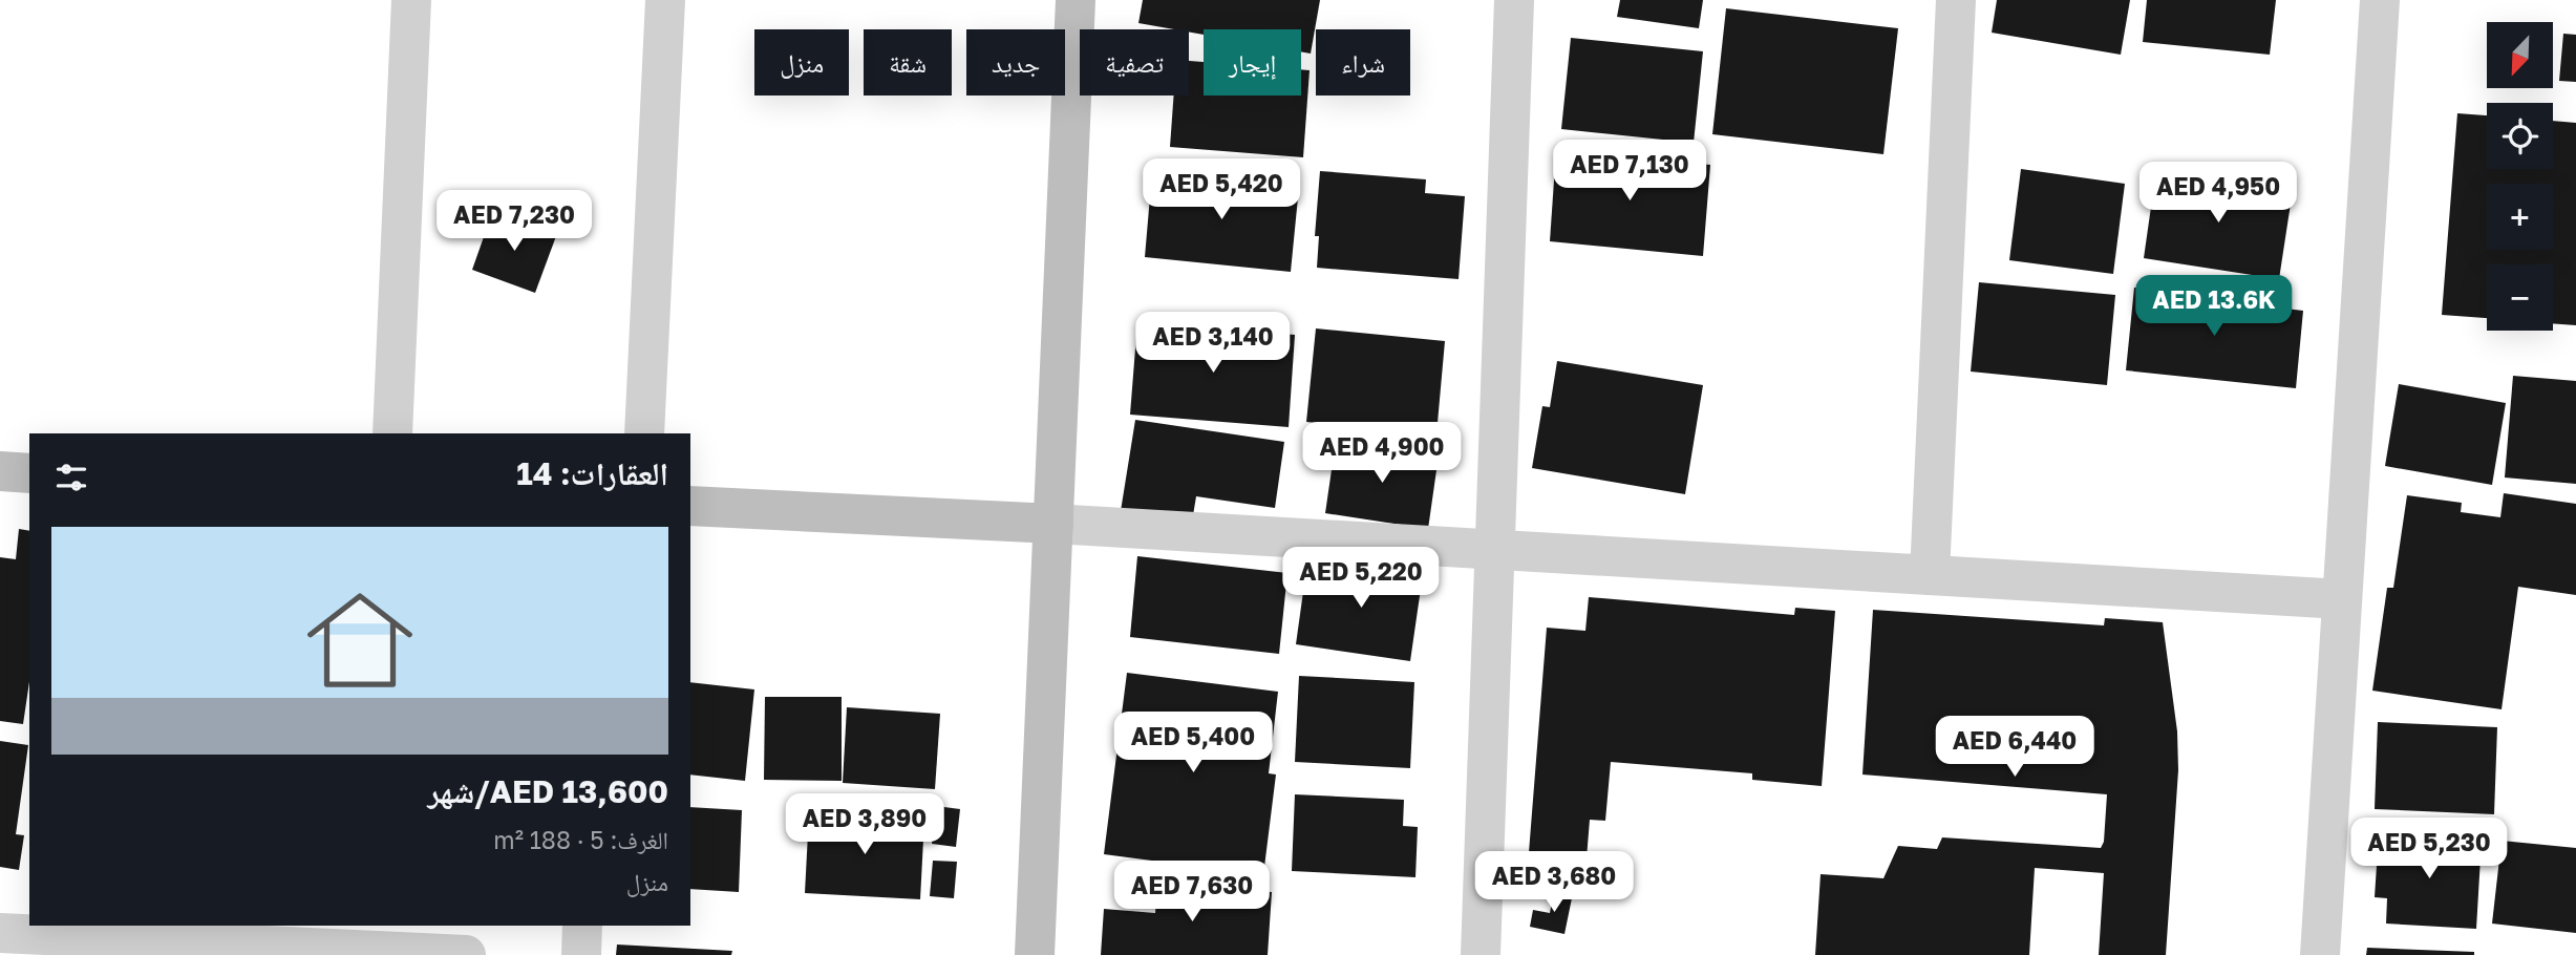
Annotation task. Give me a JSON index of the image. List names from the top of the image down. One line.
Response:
{"north":"bottom left","page":{"map_buttons":["+","−"],"chip":["شراء","إيجار","تصفية","جديد","شقة","منزل"],"price":["AED 7,130","AED 5,420","AED 4,950","AED 7,230","AED 13.6K","AED 3,140","AED 4,900","AED 5,220","AED 5,400","AED 6,440","AED 3,890","AED 5,230","AED 3,680","AED 7,630"],"heading":"العقارات: 14","list":[{"name":"AED 13,600/شهر","note":"الغرف: 5 · 188 m² · منزل"}]}}
